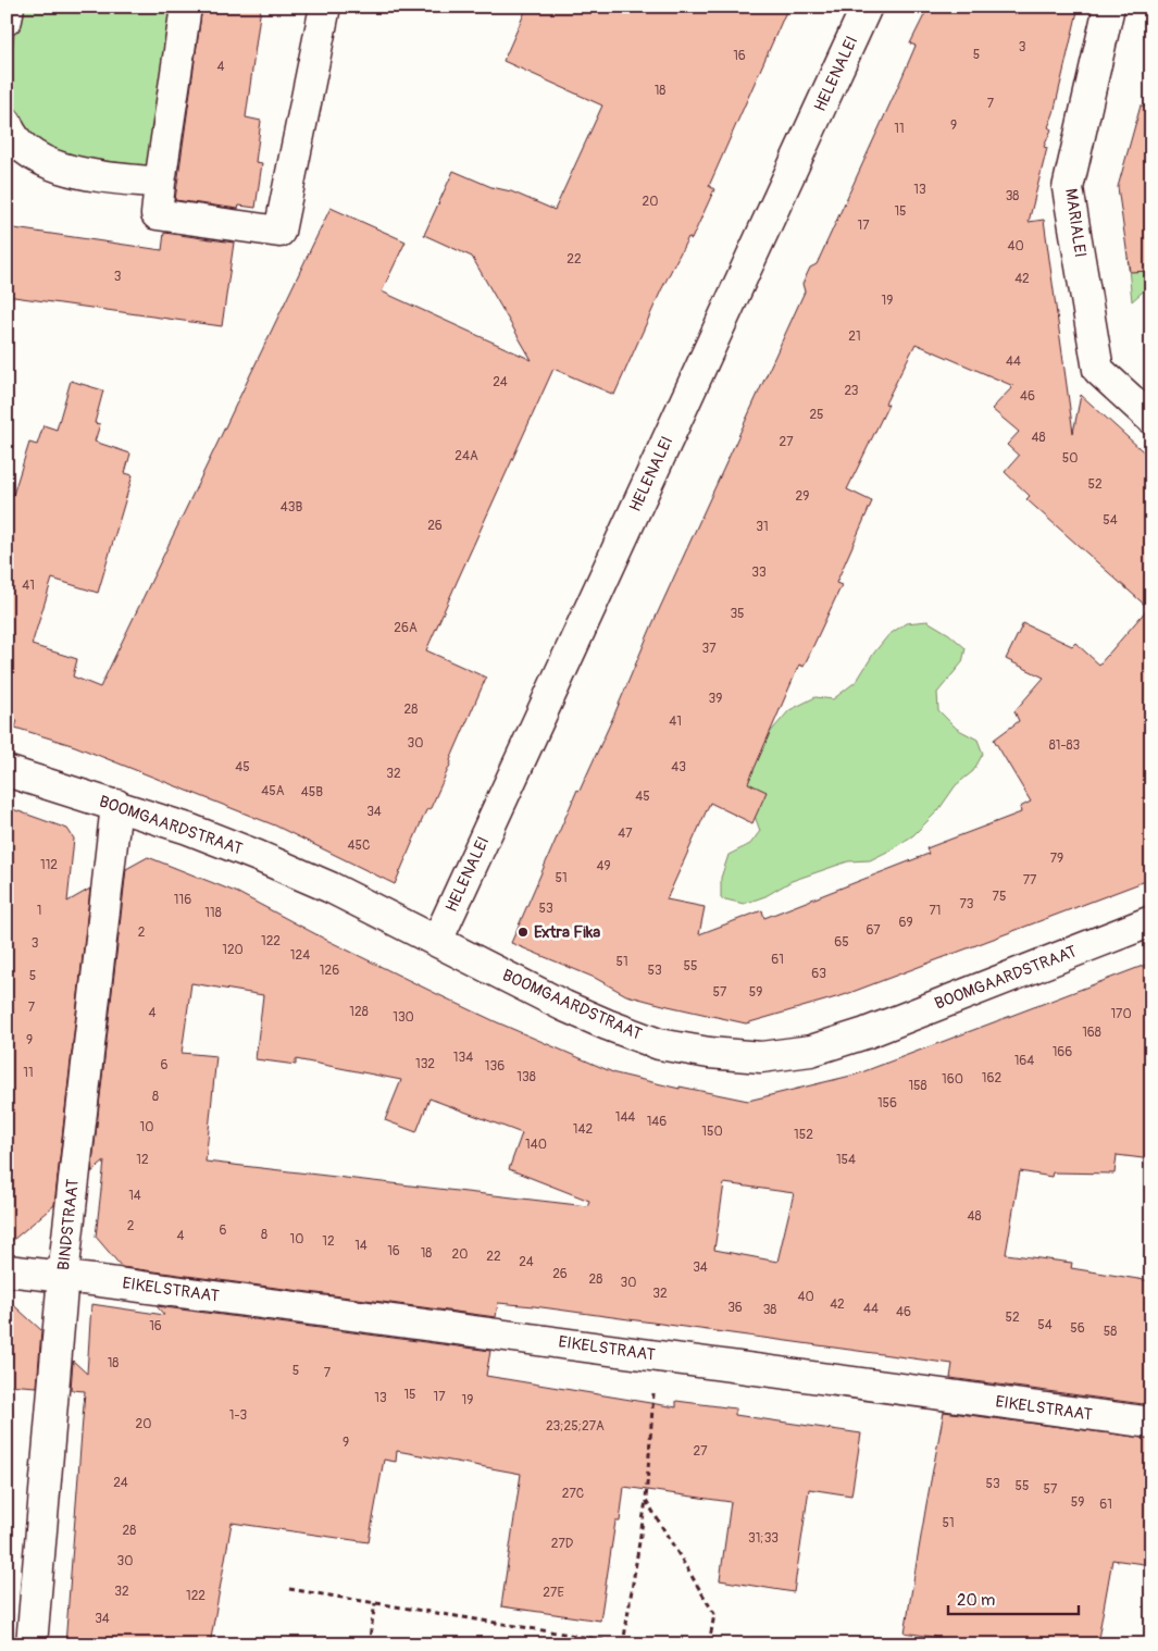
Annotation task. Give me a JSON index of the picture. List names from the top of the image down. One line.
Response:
{"streets":{"street":["HELENALEI","MARIALEI","BOOMGAARDSTRAAT","BINDSTRAAT","EIKELSTRAAT"]},"crossings":[["HELENALEI","BOOMGAARDSTRAAT"],["BOOMGAARDSTRAAT","BINDSTRAAT"],["BINDSTRAAT","EIKELSTRAAT"]],"places":["Extra Fika"],"house_numbers":["3","5","16","4","18","7","9","11","13","38","20","15","17","40","22","3","42","19","21","44","24","23","46","25","48","27","24A","50","52","29","43B","54","26","31","33","41","35","26A","37","39","28","41","30","81-83","45","43","32","45A","45B","45","34","47","45C","79","112","49","51","77","75","116","73","53","1","71","118","69","67","2","122","65","3","120","124","61","51","55","126","53","63","5","57","59","7","128","4","170","130","168","9","166","134","164","132","6","136","11","138","162","160","158","8","156","144","146","10","142","150","152","140","12","154","14","48","2","6","8","4","10","12","14","16","18","20","22","24","34","26","28","30","32","40","42","36","44","38","46","52","54","16","56","58","18","5","7","15","17","13","19","1-3","20","23;25;27A","9","27","24","53","55","57","27C","59","61","51","28","31;33","27D","30","32","27E","122","34"],"scale_bar":"20 m"}
